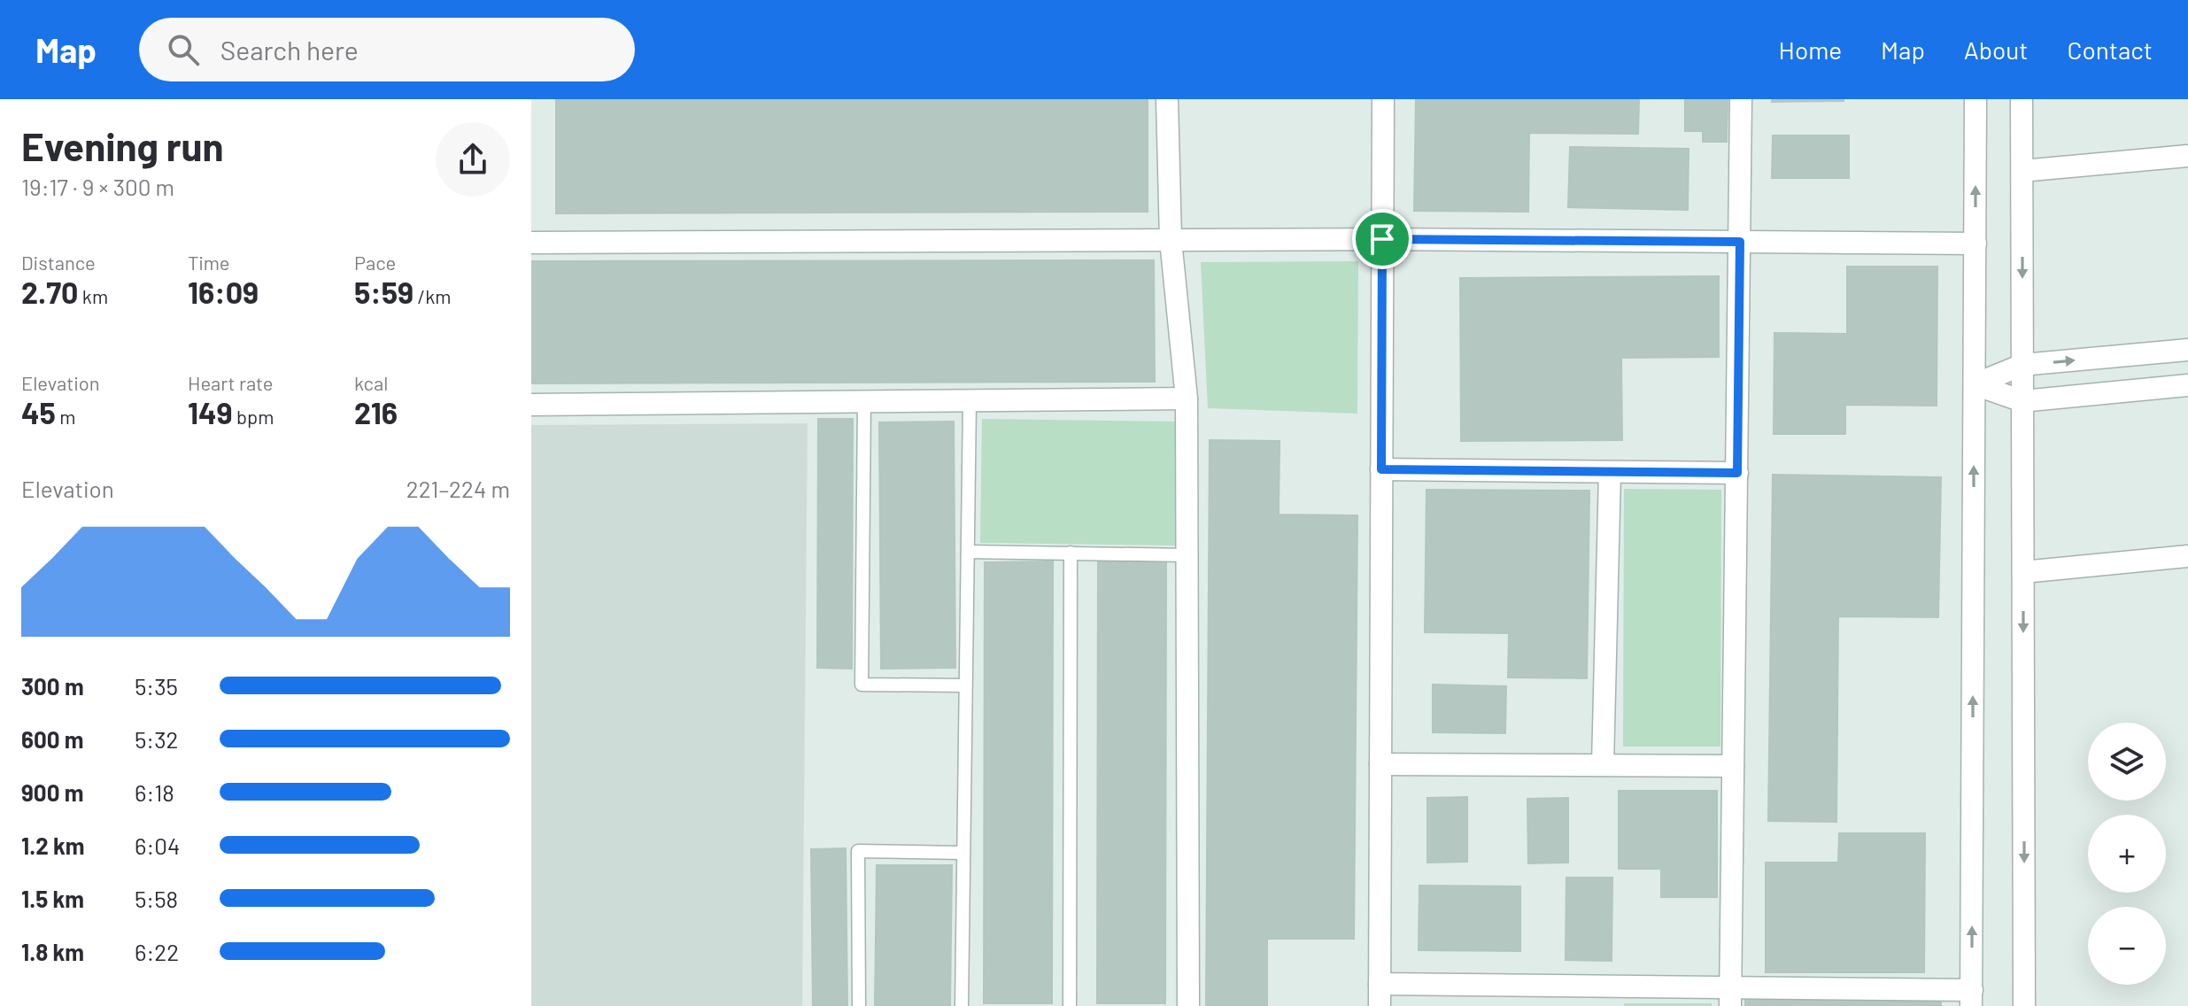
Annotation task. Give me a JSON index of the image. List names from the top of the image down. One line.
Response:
{"page":{"header":"Map","search":"Search here","nav":["Home","Map","About","Contact"],"heading":["Evening run","19:17 · 9 × 300 m"],"stats":[["Distance","2.70 km"],["Time","16:09"],["Pace","5:59 /km"],["Elevation","45 m"],["Heart rate","149 bpm"],["kcal","216"]],"chart":["Elevation","221–224 m"],"list":[{"name":"300 m","note":"5:35"},{"name":"600 m","note":"5:32"},{"name":"900 m","note":"6:18"},{"name":"1.2 km","note":"6:04"},{"name":"1.5 km","note":"5:58"},{"name":"1.8 km","note":"6:22"}],"map_buttons":["+","−"]}}
